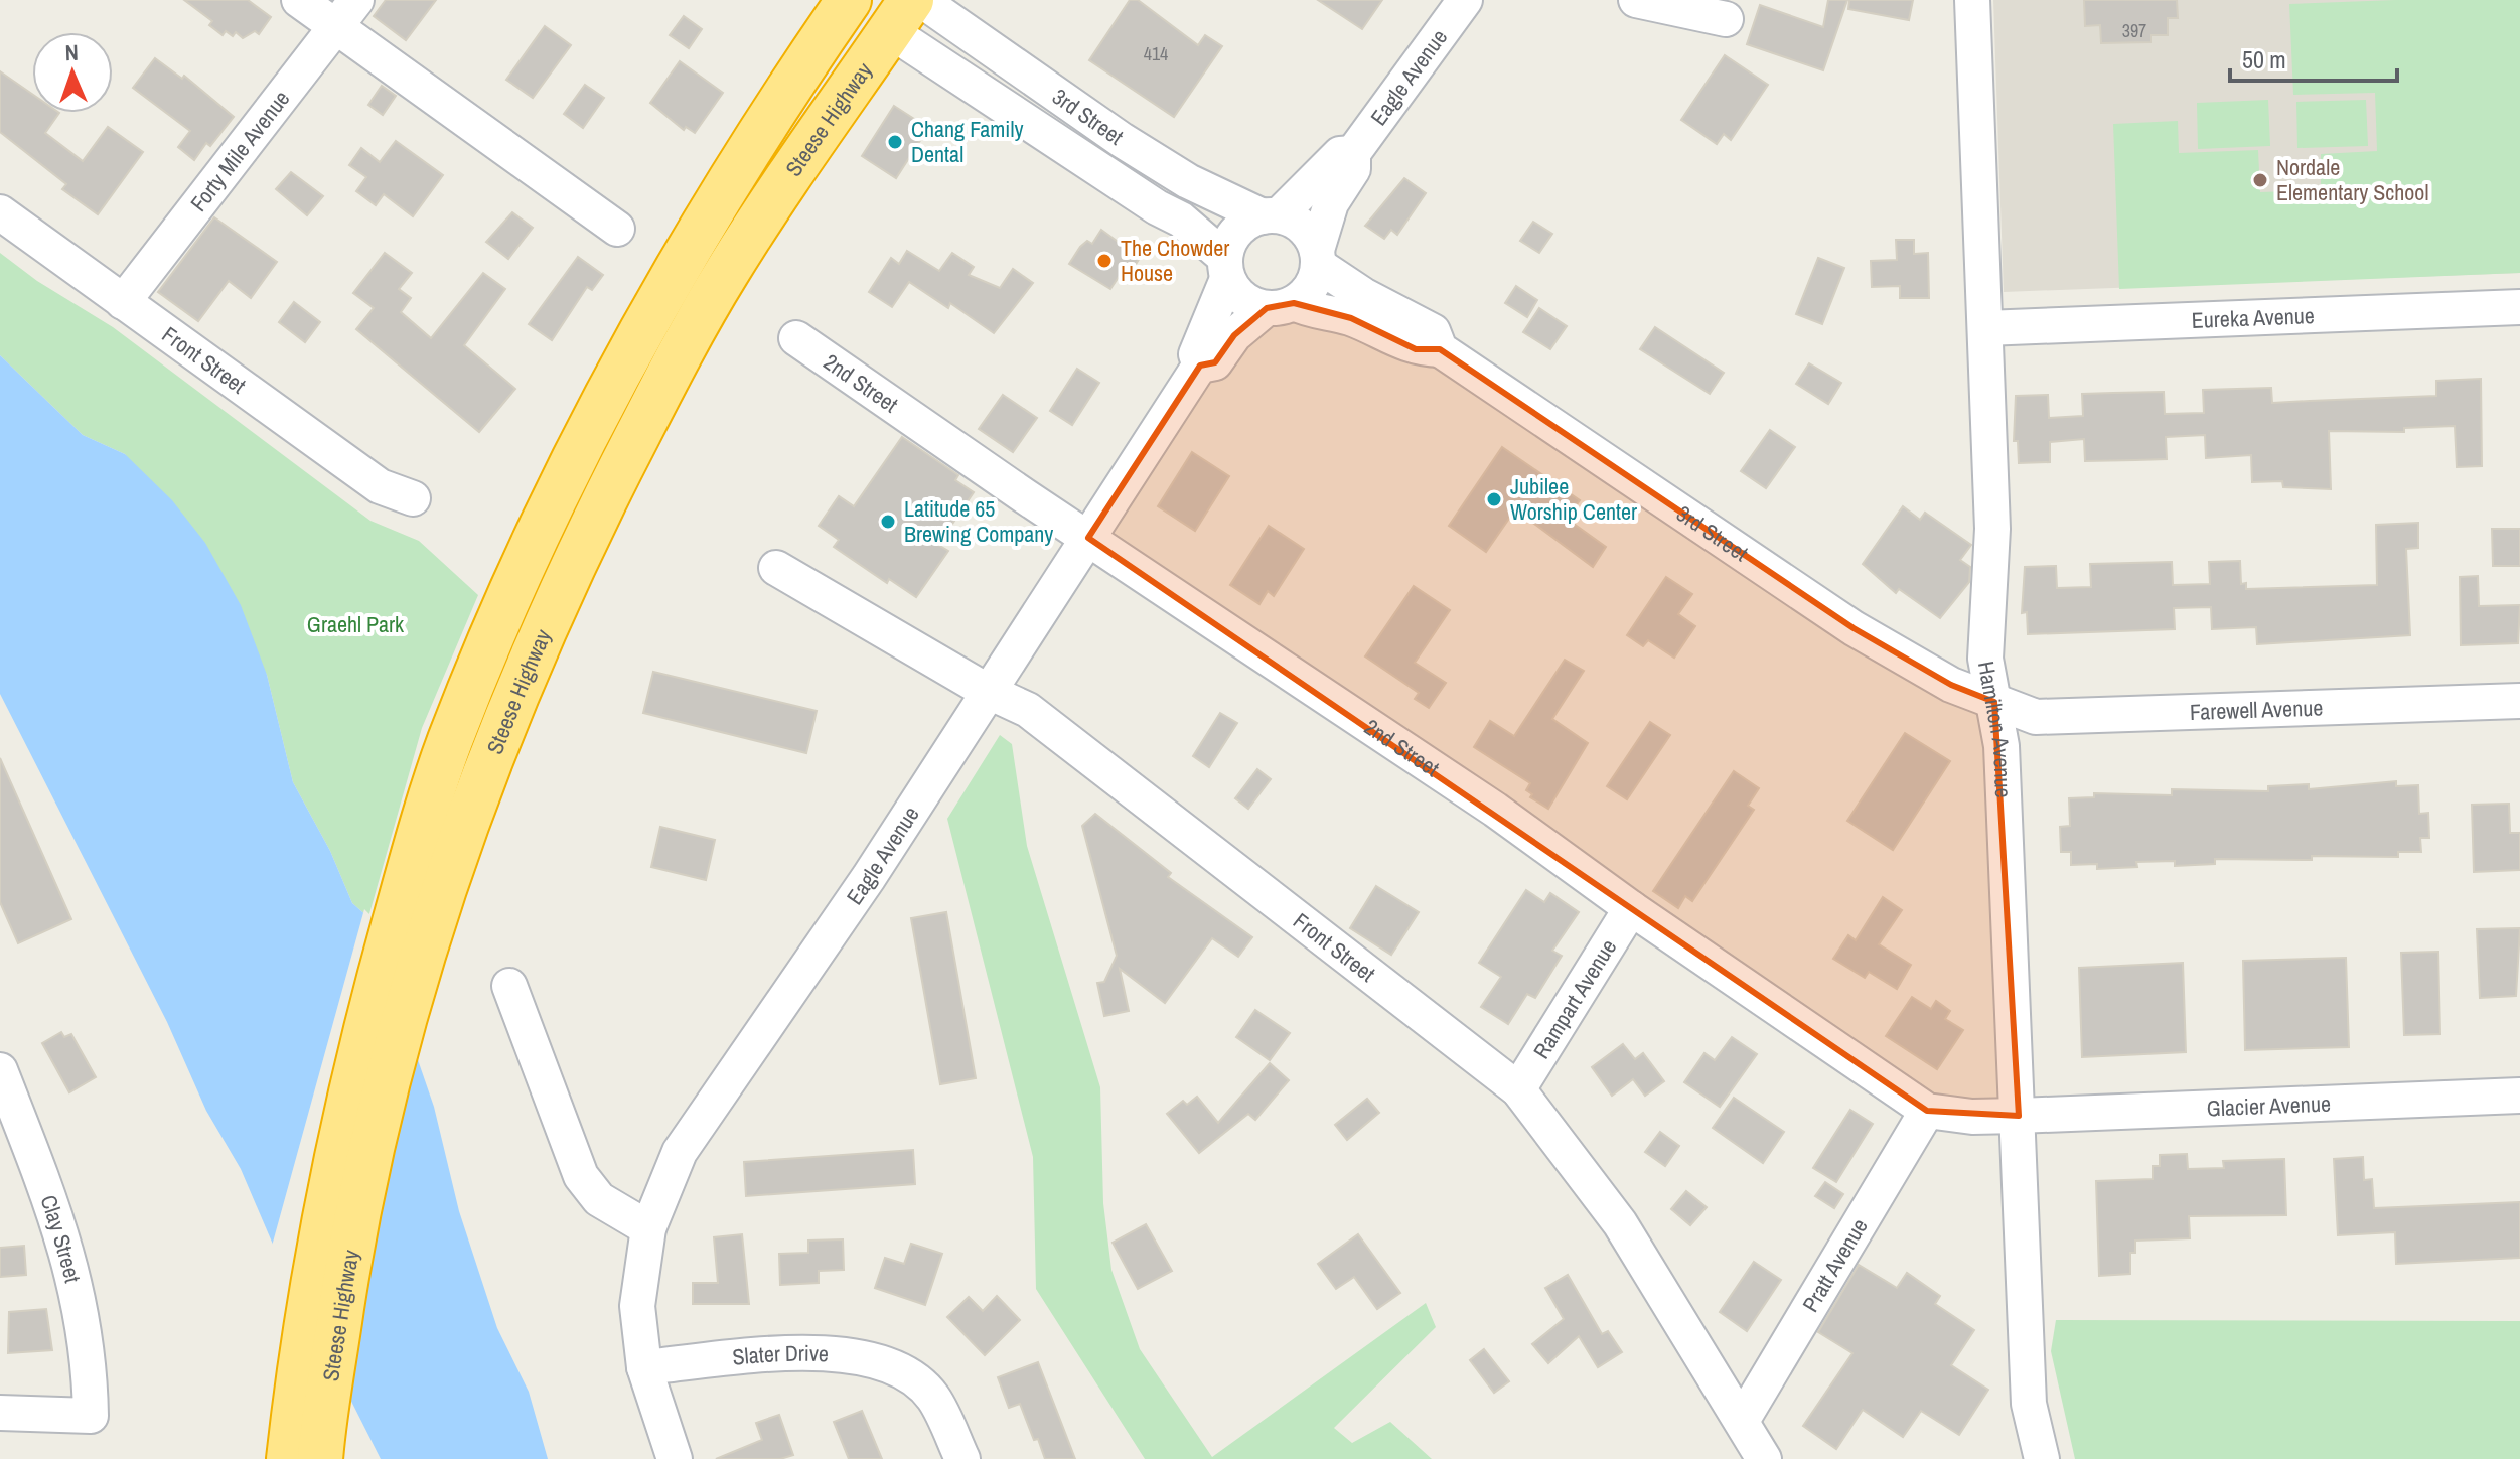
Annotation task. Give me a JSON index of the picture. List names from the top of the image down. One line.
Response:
{"streets":{"highway":["Steese Highway"],"street":["Eagle Avenue","3rd Street","Forty Mile Avenue","Eureka Avenue","Front Street","2nd Street","Farewell Avenue","Hamilton Avenue","Rampart Avenue","Glacier Avenue","Clay Street","Pratt Avenue","Slater Drive"]},"crossings":[["Eagle Avenue","3rd Street"],["Eagle Avenue","Front Street"],["Eagle Avenue","2nd Street"],["Eagle Avenue","Slater Drive"],["3rd Street","Steese Highway"],["3rd Street","Farewell Avenue"],["3rd Street","Hamilton Avenue"],["Forty Mile Avenue","Front Street"],["Eureka Avenue","Hamilton Avenue"],["Front Street","Rampart Avenue"],["Front Street","Pratt Avenue"],["2nd Street","Hamilton Avenue"],["2nd Street","Rampart Avenue"],["2nd Street","Glacier Avenue"],["2nd Street","Pratt Avenue"],["Farewell Avenue","Hamilton Avenue"],["Hamilton Avenue","Glacier Avenue"]],"parks":["Graehl Park"],"places":["Chang Family Dental","Nordale Elementary School","The Chowder House","Jubilee Worship Center","Latitude 65 Brewing Company"],"house_numbers":["397","414"],"scale_bar":"50 m","north":"top"}
